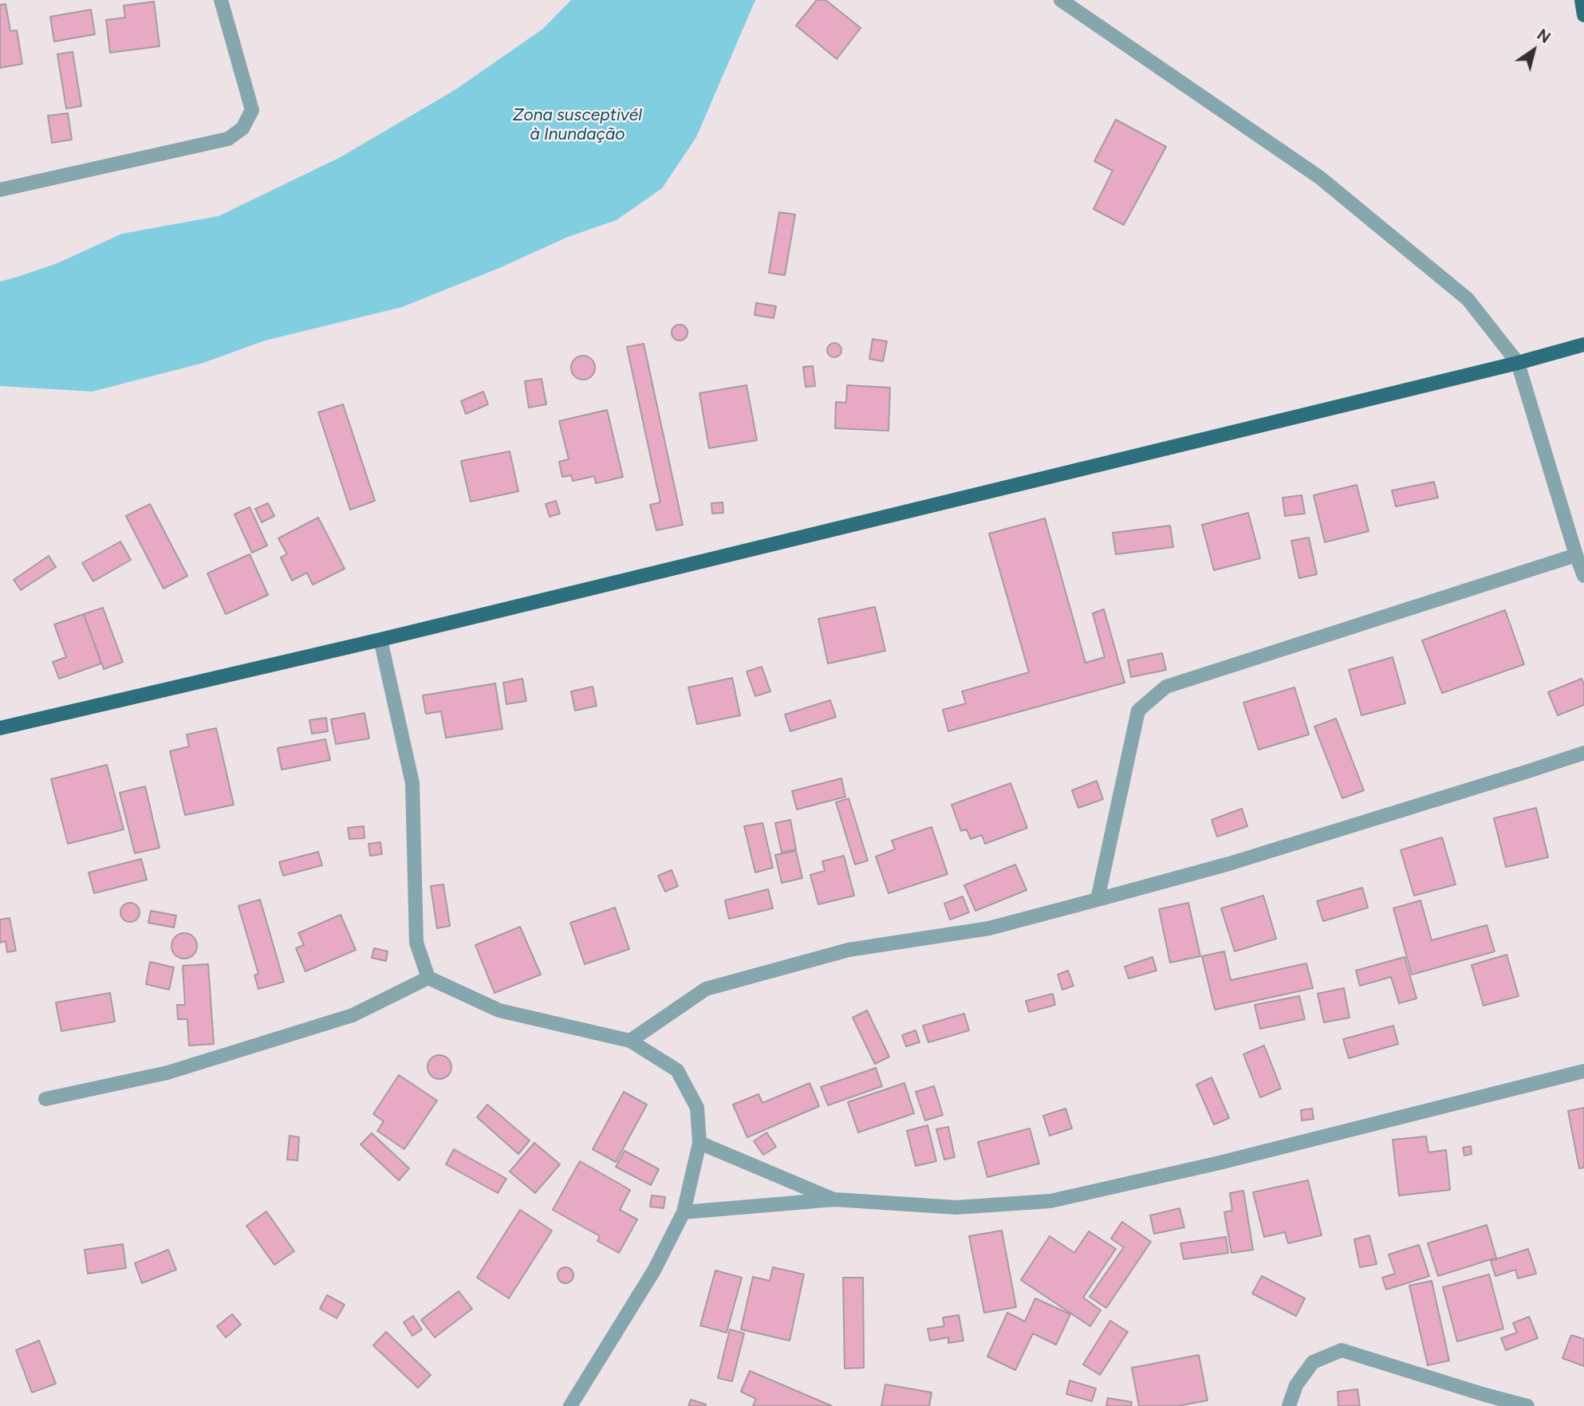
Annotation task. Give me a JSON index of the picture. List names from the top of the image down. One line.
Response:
{"water":["Zona susceptivél à Inundação"],"north":"top right"}
